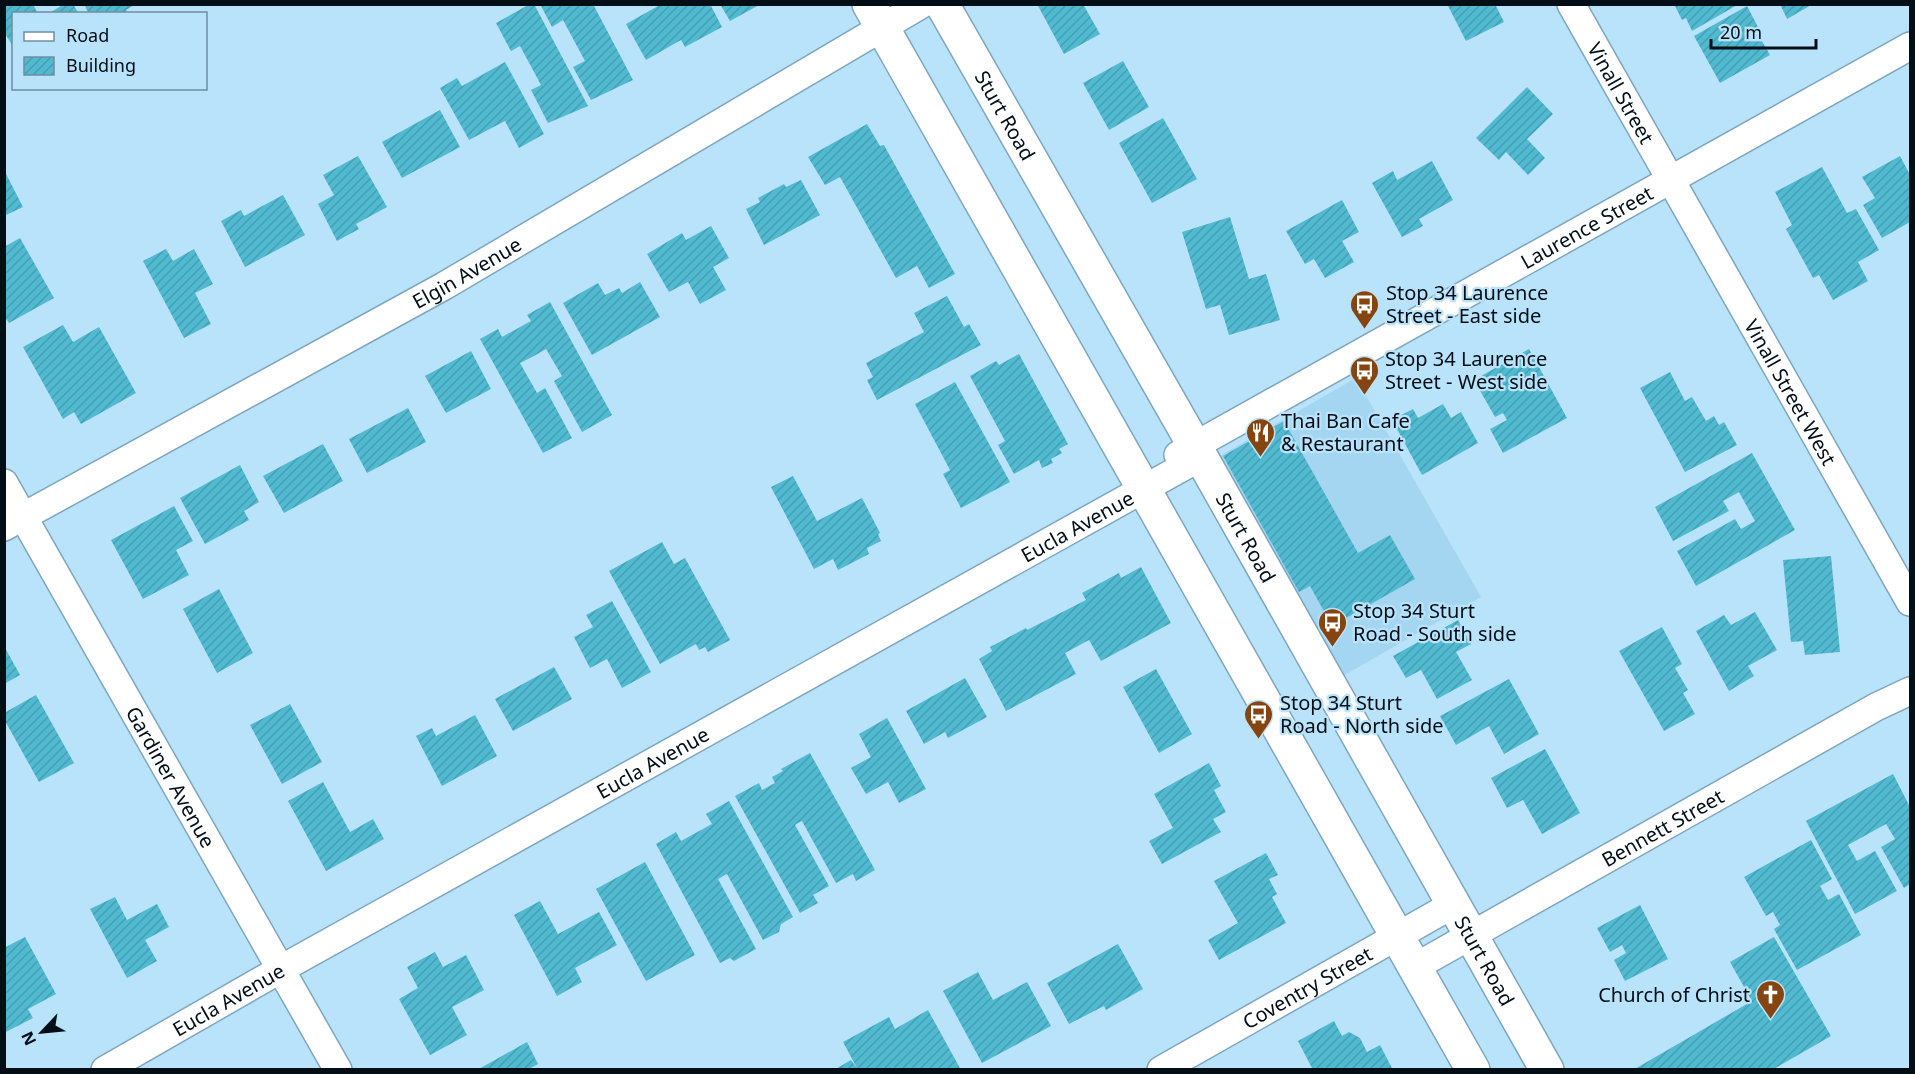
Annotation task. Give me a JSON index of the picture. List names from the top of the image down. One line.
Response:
{"streets":{"main road":["Sturt Road"],"street":["Vinall Street","Laurence Street","Elgin Avenue","Vinall Street West","Eucla Avenue","Gardiner Avenue","Bennett Street","Coventry Street"]},"crossings":[["Vinall Street","Laurence Street"],["Vinall Street","Vinall Street West"],["Sturt Road","Laurence Street"],["Sturt Road","Bennett Street"],["Sturt Road","Coventry Street"],["Laurence Street","Vinall Street West"],["Laurence Street","Eucla Avenue"],["Elgin Avenue","Gardiner Avenue"],["Eucla Avenue","Gardiner Avenue"]],"places":{"bus stop":["Stop 34 Laurence Street - East side","Stop 34 Laurence Street - West side","Stop 34 Sturt Road - South side","Stop 34 Sturt Road - North side"],"restaurant":["Thai Ban Cafe & Restaurant"],"church":["Church of Christ"]},"legend":["Road","Building"],"scale_bar":"20 m","north":"bottom left"}
